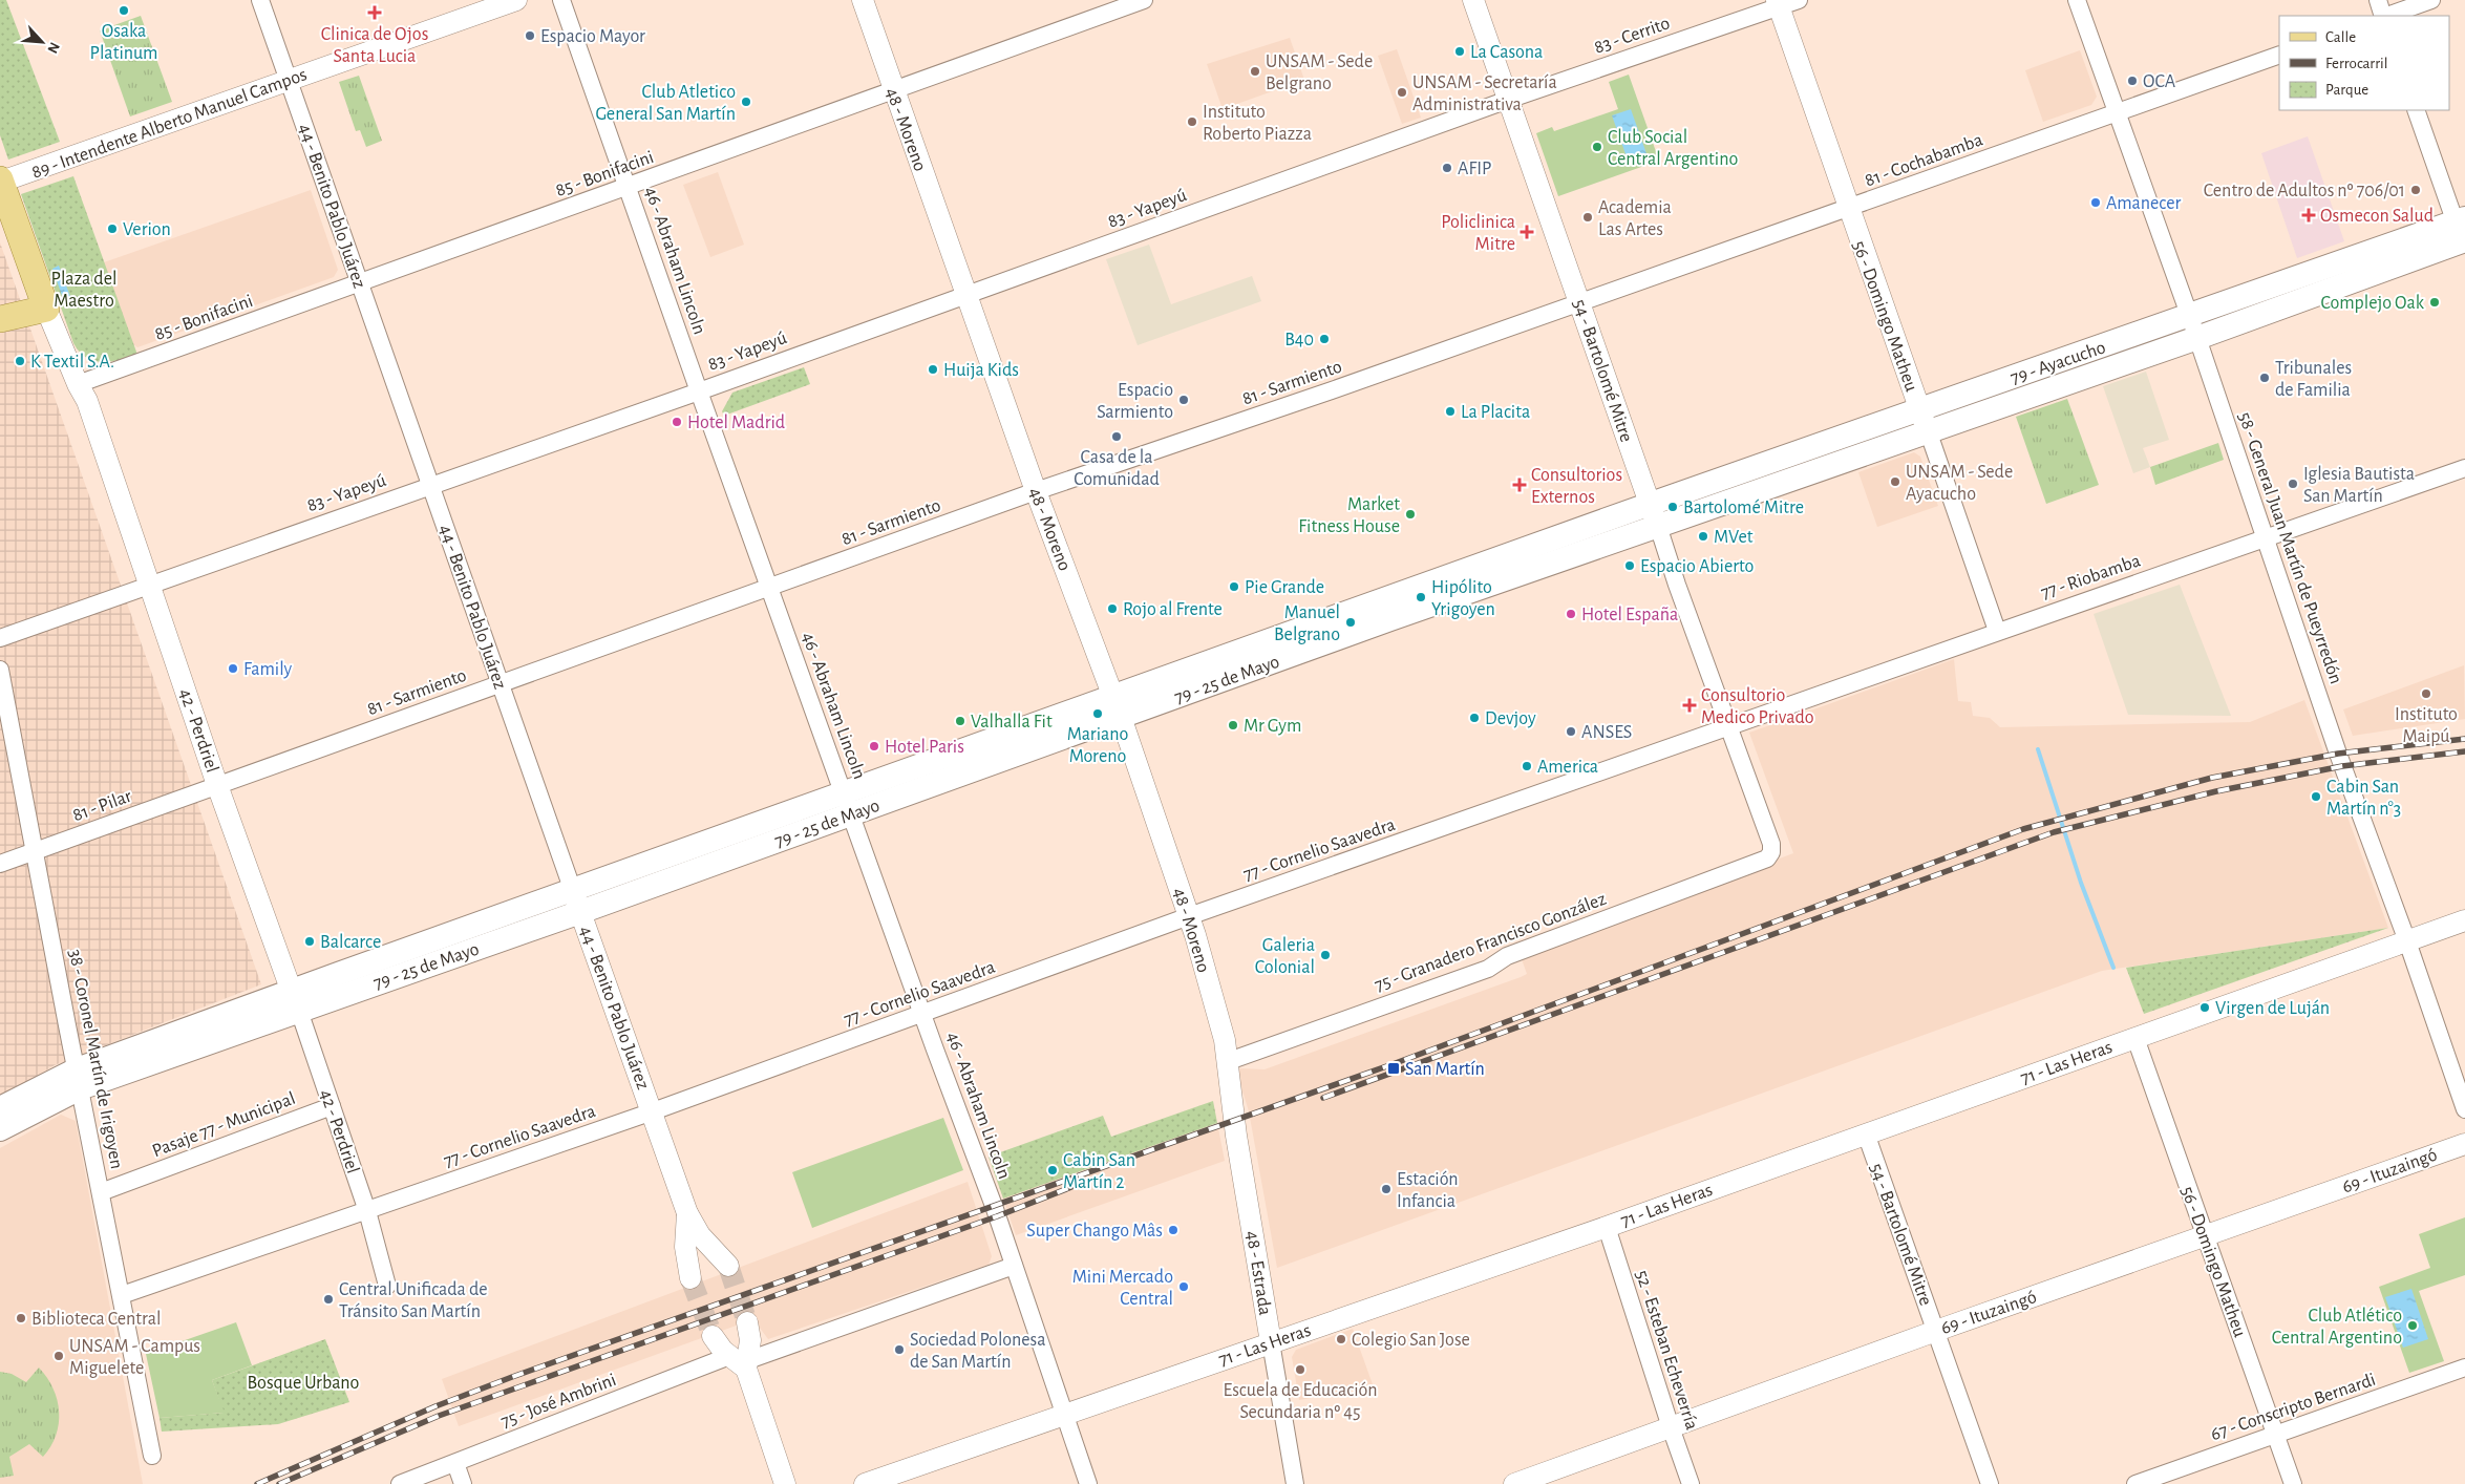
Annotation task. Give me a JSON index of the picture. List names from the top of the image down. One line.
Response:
{"streets":{"main road":["79 - Ayacucho","79 - 25 de Mayo","42 - Perdriel"],"street":["83 - Cerrito","89 - Intendente Alberto Manuel Campos","48 - Moreno","81 - Cochabamba","85 - Bonifacini","44 - Benito Pablo Juárez","83 - Yapeyú","46 - Abraham Lincoln","56 - Domingo Matheu","54 - Bartolomé Mitre","81 - Sarmiento","58 - General Juan Martín de Pueyrredón","77 - Riobamba","81 - Pilar","77 - Cornelio Saavedra","75 - Granadero Francisco González","38 - Coronel Martín de Irigoyen","71 - Las Heras","Pasaje 77 - Municipal","69 - Ituzaingó","48 - Estrada","52 - Esteban Echeverría","75 - José Ambrini","67 - Conscripto Bernardi"]},"crossings":[["83 - Cerrito","83 - Yapeyú"],["83 - Cerrito","56 - Domingo Matheu"],["83 - Cerrito","54 - Bartolomé Mitre"],["89 - Intendente Alberto Manuel Campos","44 - Benito Pablo Juárez"],["89 - Intendente Alberto Manuel Campos","42 - Perdriel"],["48 - Moreno","85 - Bonifacini"],["48 - Moreno","83 - Yapeyú"],["48 - Moreno","81 - Sarmiento"],["48 - Moreno","79 - 25 de Mayo"],["48 - Moreno","77 - Cornelio Saavedra"],["48 - Moreno","75 - Granadero Francisco González"],["48 - Moreno","48 - Estrada"],["81 - Cochabamba","56 - Domingo Matheu"],["81 - Cochabamba","54 - Bartolomé Mitre"],["81 - Cochabamba","81 - Sarmiento"],["81 - Cochabamba","58 - General Juan Martín de Pueyrredón"],["85 - Bonifacini","44 - Benito Pablo Juárez"],["85 - Bonifacini","46 - Abraham Lincoln"],["85 - Bonifacini","42 - Perdriel"],["44 - Benito Pablo Juárez","83 - Yapeyú"],["44 - Benito Pablo Juárez","81 - Sarmiento"],["44 - Benito Pablo Juárez","79 - 25 de Mayo"],["44 - Benito Pablo Juárez","77 - Cornelio Saavedra"],["83 - Yapeyú","46 - Abraham Lincoln"],["83 - Yapeyú","54 - Bartolomé Mitre"],["83 - Yapeyú","42 - Perdriel"],["46 - Abraham Lincoln","81 - Sarmiento"],["46 - Abraham Lincoln","79 - 25 de Mayo"],["46 - Abraham Lincoln","77 - Cornelio Saavedra"],["46 - Abraham Lincoln","71 - Las Heras"],["46 - Abraham Lincoln","75 - José Ambrini"],["56 - Domingo Matheu","79 - Ayacucho"],["56 - Domingo Matheu","77 - Riobamba"],["56 - Domingo Matheu","71 - Las Heras"],["56 - Domingo Matheu","69 - Ituzaingó"],["56 - Domingo Matheu","67 - Conscripto Bernardi"],["79 - Ayacucho","54 - Bartolomé Mitre"],["79 - Ayacucho","58 - General Juan Martín de Pueyrredón"],["79 - Ayacucho","79 - 25 de Mayo"],["54 - Bartolomé Mitre","81 - Sarmiento"],["54 - Bartolomé Mitre","77 - Riobamba"],["54 - Bartolomé Mitre","79 - 25 de Mayo"],["54 - Bartolomé Mitre","77 - Cornelio Saavedra"],["54 - Bartolomé Mitre","75 - Granadero Francisco González"],["54 - Bartolomé Mitre","71 - Las Heras"],["54 - Bartolomé Mitre","69 - Ituzaingó"],["81 - Sarmiento","42 - Perdriel"],["81 - Sarmiento","81 - Pilar"],["58 - General Juan Martín de Pueyrredón","77 - Riobamba"],["58 - General Juan Martín de Pueyrredón","71 - Las Heras"],["77 - Riobamba","77 - Cornelio Saavedra"],["79 - 25 de Mayo","42 - Perdriel"],["79 - 25 de Mayo","38 - Coronel Martín de Irigoyen"],["42 - Perdriel","81 - Pilar"],["42 - Perdriel","77 - Cornelio Saavedra"],["42 - Perdriel","Pasaje 77 - Municipal"],["81 - Pilar","38 - Coronel Martín de Irigoyen"],["77 - Cornelio Saavedra","38 - Coronel Martín de Irigoyen"],["75 - Granadero Francisco González","48 - Estrada"],["38 - Coronel Martín de Irigoyen","Pasaje 77 - Municipal"],["71 - Las Heras","48 - Estrada"],["71 - Las Heras","52 - Esteban Echeverría"],["69 - Ituzaingó","52 - Esteban Echeverría"]],"parks":["Plaza del Maestro","Bosque Urbano"],"places":{"other":["Osaka Platinum","Espacio Mayor","La Casona","UNSAM - Sede Belgrano","OCA","UNSAM - Secretaría Administrativa","Club Atletico General San Martín","Instituto Roberto Piazza","Club Social Central Argentino","AFIP","Centro de Adultos nº 706/01","Amanecer","Academia Las Artes","Verion","Complejo Oak","B40","K Textil S.A.","Huija Kids","Tribunales de Familia","Espacio Sarmiento","La Placita","Hotel Madrid","Casa de la Comunidad","UNSAM - Sede Ayacucho","Iglesia Bautista San Martín","Bartolomé Mitre","Market Fitness House","MVet","Espacio Abierto","Pie Grande","Hipólito Yrigoyen","Rojo al Frente","Hotel España","Manuel Belgrano","Family","Instituto Maipú","Mariano Moreno","Devjoy","Valhalla Fit","Mr Gym","ANSES","Hotel Paris","America","Cabin San Martín n°3","Balcarce","Galeria Colonial","Virgen de Luján","Cabin San Martín 2","Estación Infancia","Super Chango Mâs","Mini Mercado Central","Central Unificada de Tránsito San Martín","Biblioteca Central","Club Atlético Central Argentino","Colegio San Jose","Sociedad Polonesa de San Martín","UNSAM - Campus Miguelete","Escuela de Educación Secundaria nº 45"],"health":["Clinica de Ojos Santa Lucia","Osmecon Salud","Policlinica Mitre","Consultorios Externos","Consultorio Medico Privado"],"transit":["San Martín"]},"legend":["Calle","Ferrocarril","Parque"],"north":"bottom right"}
